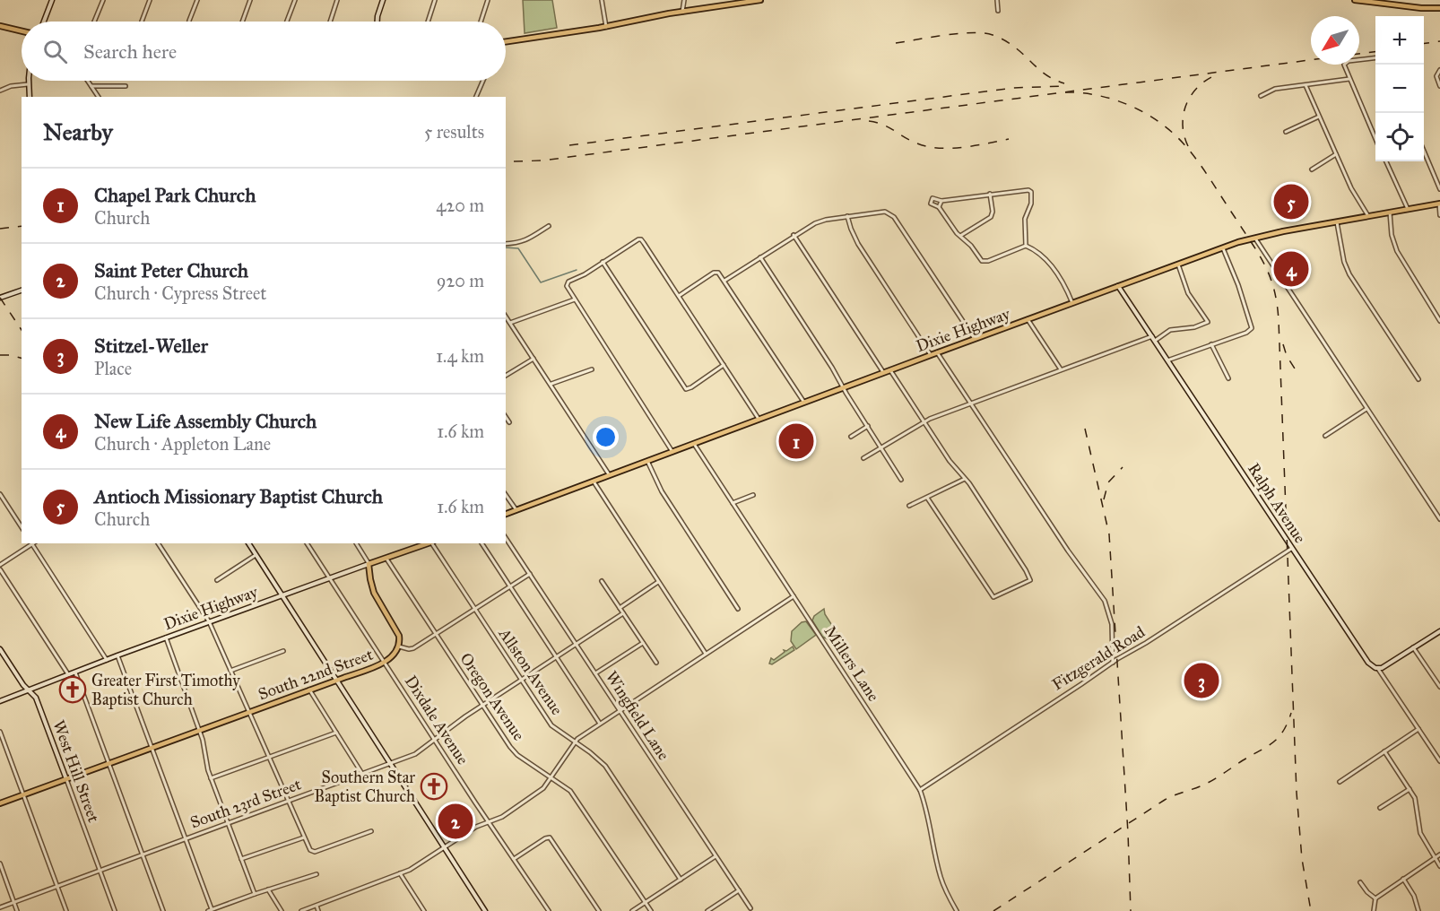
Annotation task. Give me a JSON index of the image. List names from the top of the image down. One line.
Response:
{"streets":{"main road":["Dixie Highway","South 22nd Street"],"street":["Ralph Avenue","Fitzgerald Road","Millers Lane","Allston Avenue","Oregon Avenue","Wingfield Lane","Dixdale Avenue","West Hill Street","South 23rd Street"]},"crossings":[["Dixie Highway","Ralph Avenue"],["Dixie Highway","Millers Lane"],["Dixie Highway","Oregon Avenue"],["Dixie Highway","Dixdale Avenue"],["Dixie Highway","West Hill Street"],["Ralph Avenue","Fitzgerald Road"],["Fitzgerald Road","Millers Lane"],["Allston Avenue","South 23rd Street"],["South 22nd Street","Dixdale Avenue"],["South 22nd Street","West Hill Street"],["Oregon Avenue","South 23rd Street"],["Wingfield Lane","South 23rd Street"],["Dixdale Avenue","South 23rd Street"],["West Hill Street","South 23rd Street"]],"places":{"church":["Greater First Timothy Baptist Church","Southern Star Baptist Church"]},"north":"bottom left","page":{"map_buttons":["+","−"],"search":"Search here","heading":["Nearby","5 results"],"list":[{"mark":"1","name":"Chapel Park Church","note":"Church","value":"420 m"},{"mark":"2","name":"Saint Peter Church","note":"Church · Cypress Street","value":"920 m"},{"mark":"3","name":"Stitzel-Weller","note":"Place","value":"1.4 km"},{"mark":"4","name":"New Life Assembly Church","note":"Church · Appleton Lane","value":"1.6 km"},{"mark":"5","name":"Antioch Missionary Baptist Church","note":"Church","value":"1.6 km"}],"pins":["5","4","1","3","2"]}}
